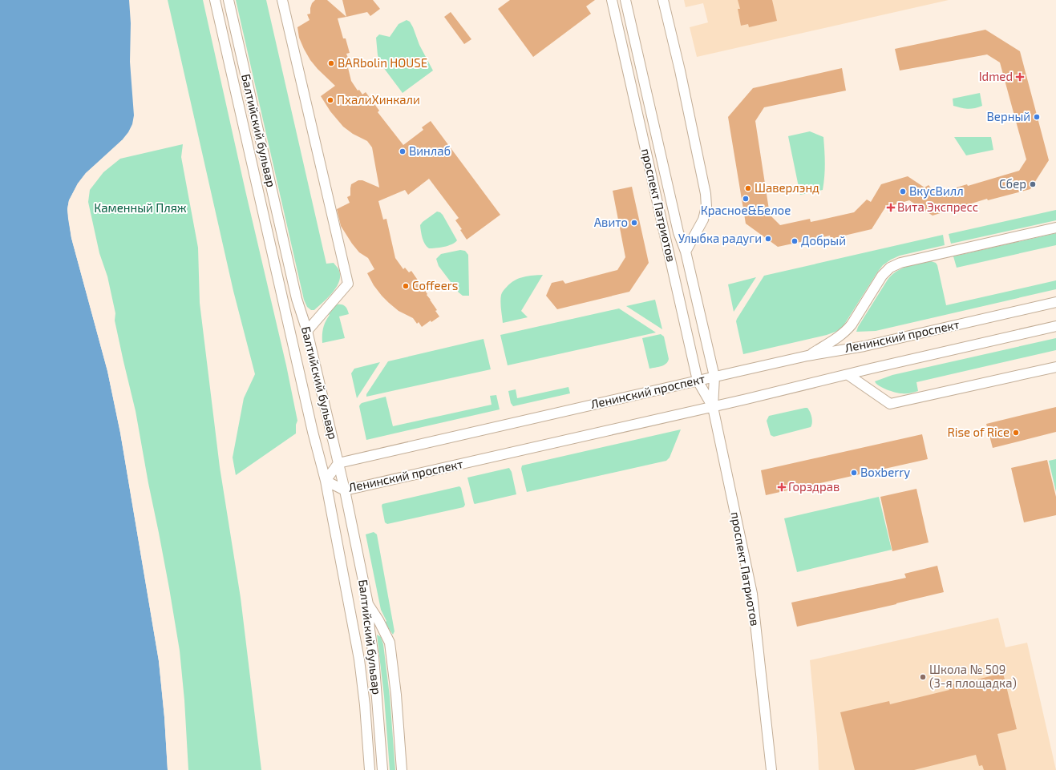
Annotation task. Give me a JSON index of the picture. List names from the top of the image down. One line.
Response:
{"streets":{"street":["Балтийский бульвар","проспект Патриотов","Ленинский проспект"]},"crossings":[["Балтийский бульвар","Ленинский проспект"],["проспект Патриотов","Ленинский проспект"]],"parks":["Каменный Пляж"],"places":{"other":["BARbolin HOUSE","ПхалиХинкали","Верный","Винлаб","Сбер","Шаверлэнд","ВкусВилл","Красное&Белое","Авито","Улыбка радуги","Добрый","Coffeers","Rise of Rice","Boxberry","Школа № 509 (3-я площадка)"],"health":["Idmed","Вита Экспресс","Горздрав"]}}
